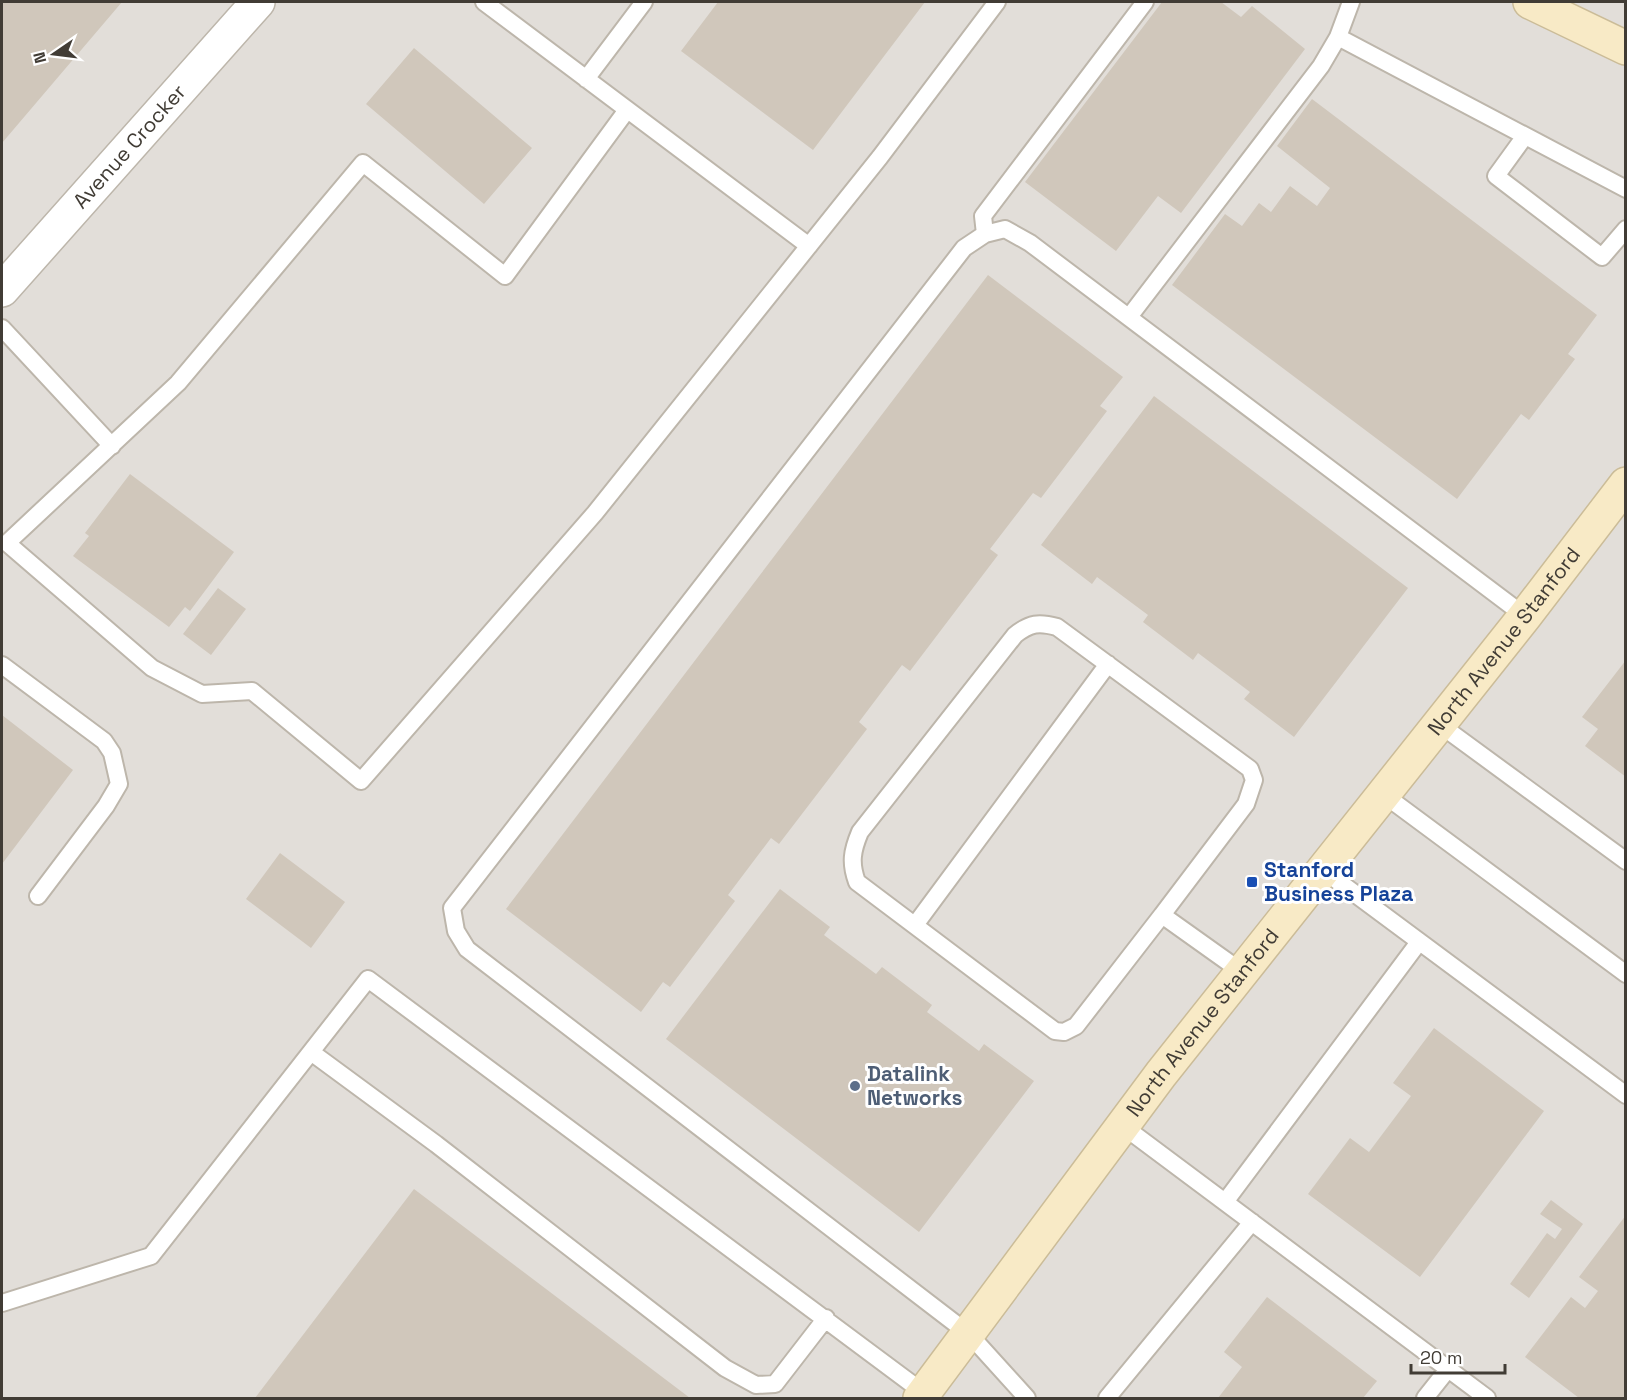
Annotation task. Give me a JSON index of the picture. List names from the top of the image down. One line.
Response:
{"streets":{"street":["Avenue Crocker","North Avenue Stanford"]},"places":{"transit":["Stanford Business Plaza"],"other":["Datalink Networks"]},"scale_bar":"20 m","north":"left"}
